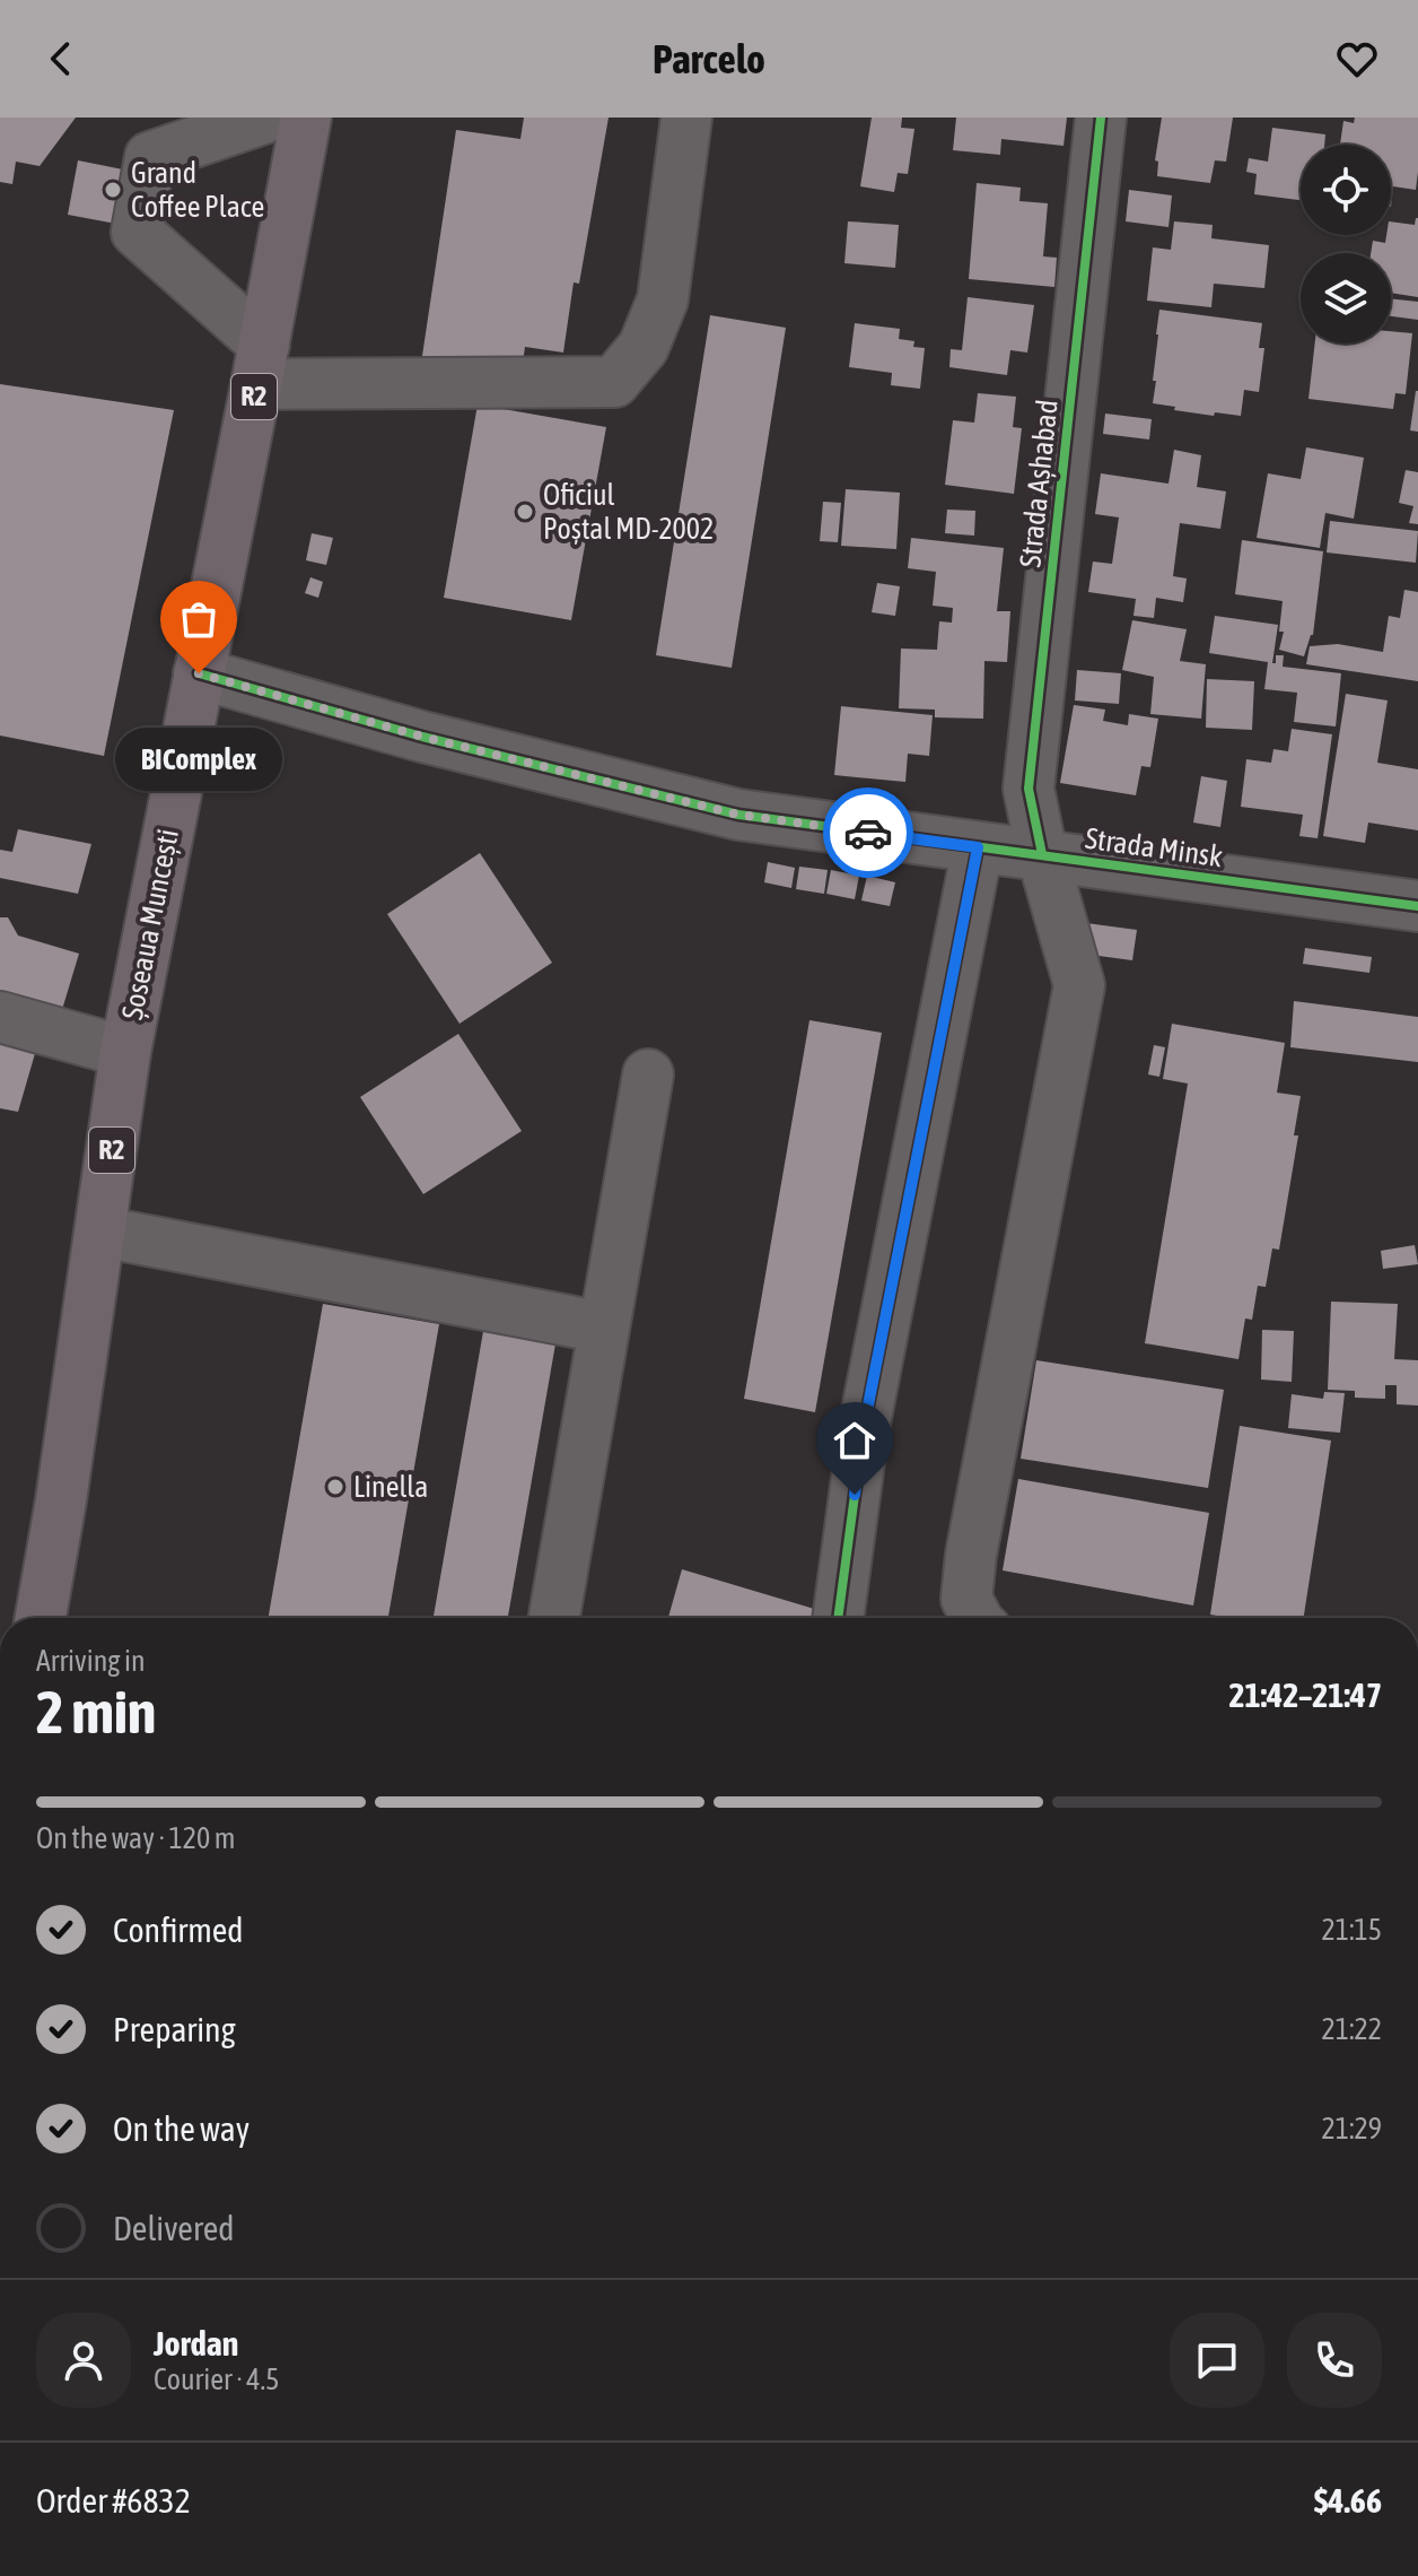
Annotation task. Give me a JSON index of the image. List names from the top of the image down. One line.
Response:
{"streets":{"main road":["R2","Șoseaua Muncești"],"street":["Strada Așhabad","Strada Minsk"]},"crossings":[["Strada Așhabad","Strada Minsk"],["Strada Minsk","Șoseaua Muncești"]],"places":["Grand Coffee Place","Oficiul Poștal MD-2002","BIComplex","Linella"],"page":{"header":"Parcelo","bubble":"BIComplex","heading":["2 min","Arriving in","21:42–21:47"],"panel":["Jordan","Courier · 4.5","Order #6832","$4.66"],"bar":"On the way · 120 m","list":[["Confirmed","21:15"],["Preparing","21:22"],["On the way","21:29"],"Delivered"]}}
